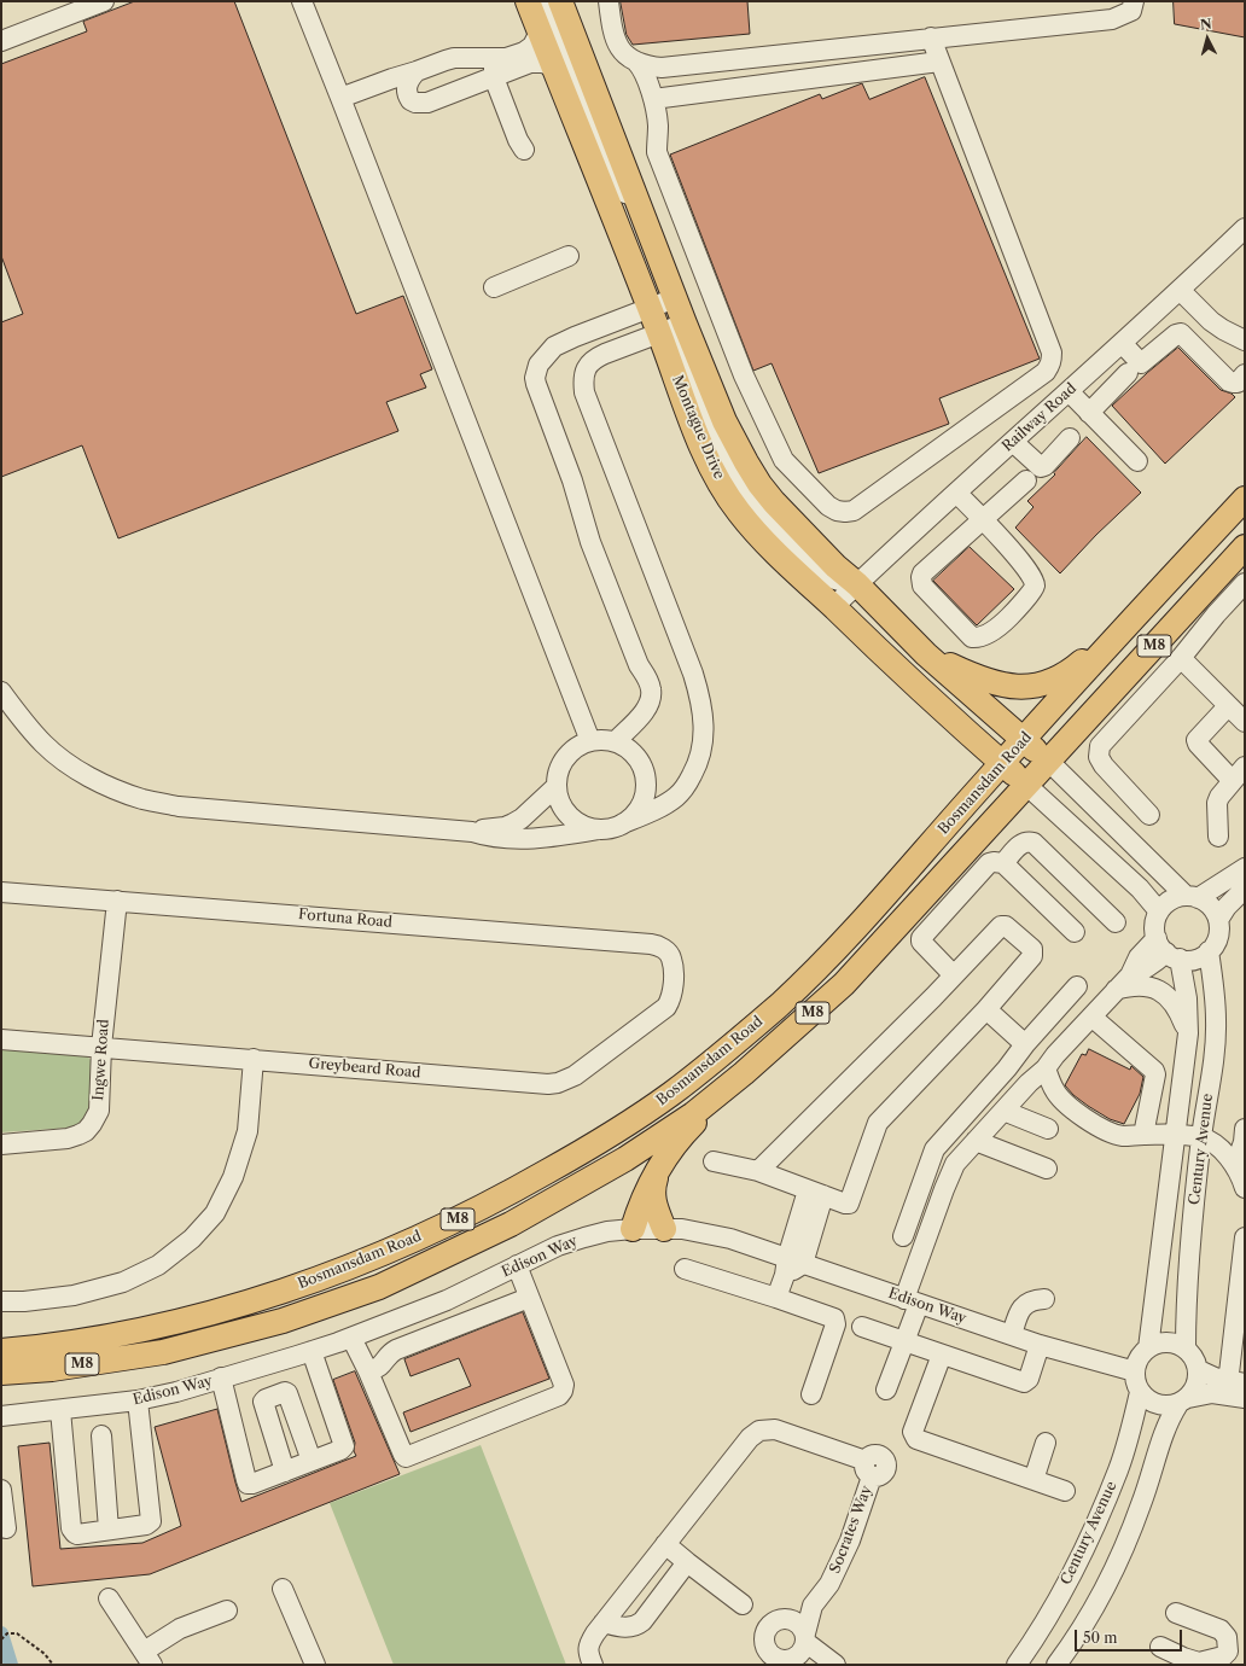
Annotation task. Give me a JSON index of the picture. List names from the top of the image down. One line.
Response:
{"streets":{"main road":["Montague Drive","M8","Bosmansdam Road"],"street":["Railway Road","Fortuna Road","Ingwe Road","Greybeard Road","Century Avenue","Edison Way","Socrates Way"]},"crossings":[["Railway Road","Montague Drive"],["Montague Drive","Bosmansdam Road"],["Fortuna Road","Ingwe Road"],["Fortuna Road","Greybeard Road"],["Ingwe Road","Greybeard Road"],["Century Avenue","Edison Way"]],"scale_bar":"50 m","north":"top"}
